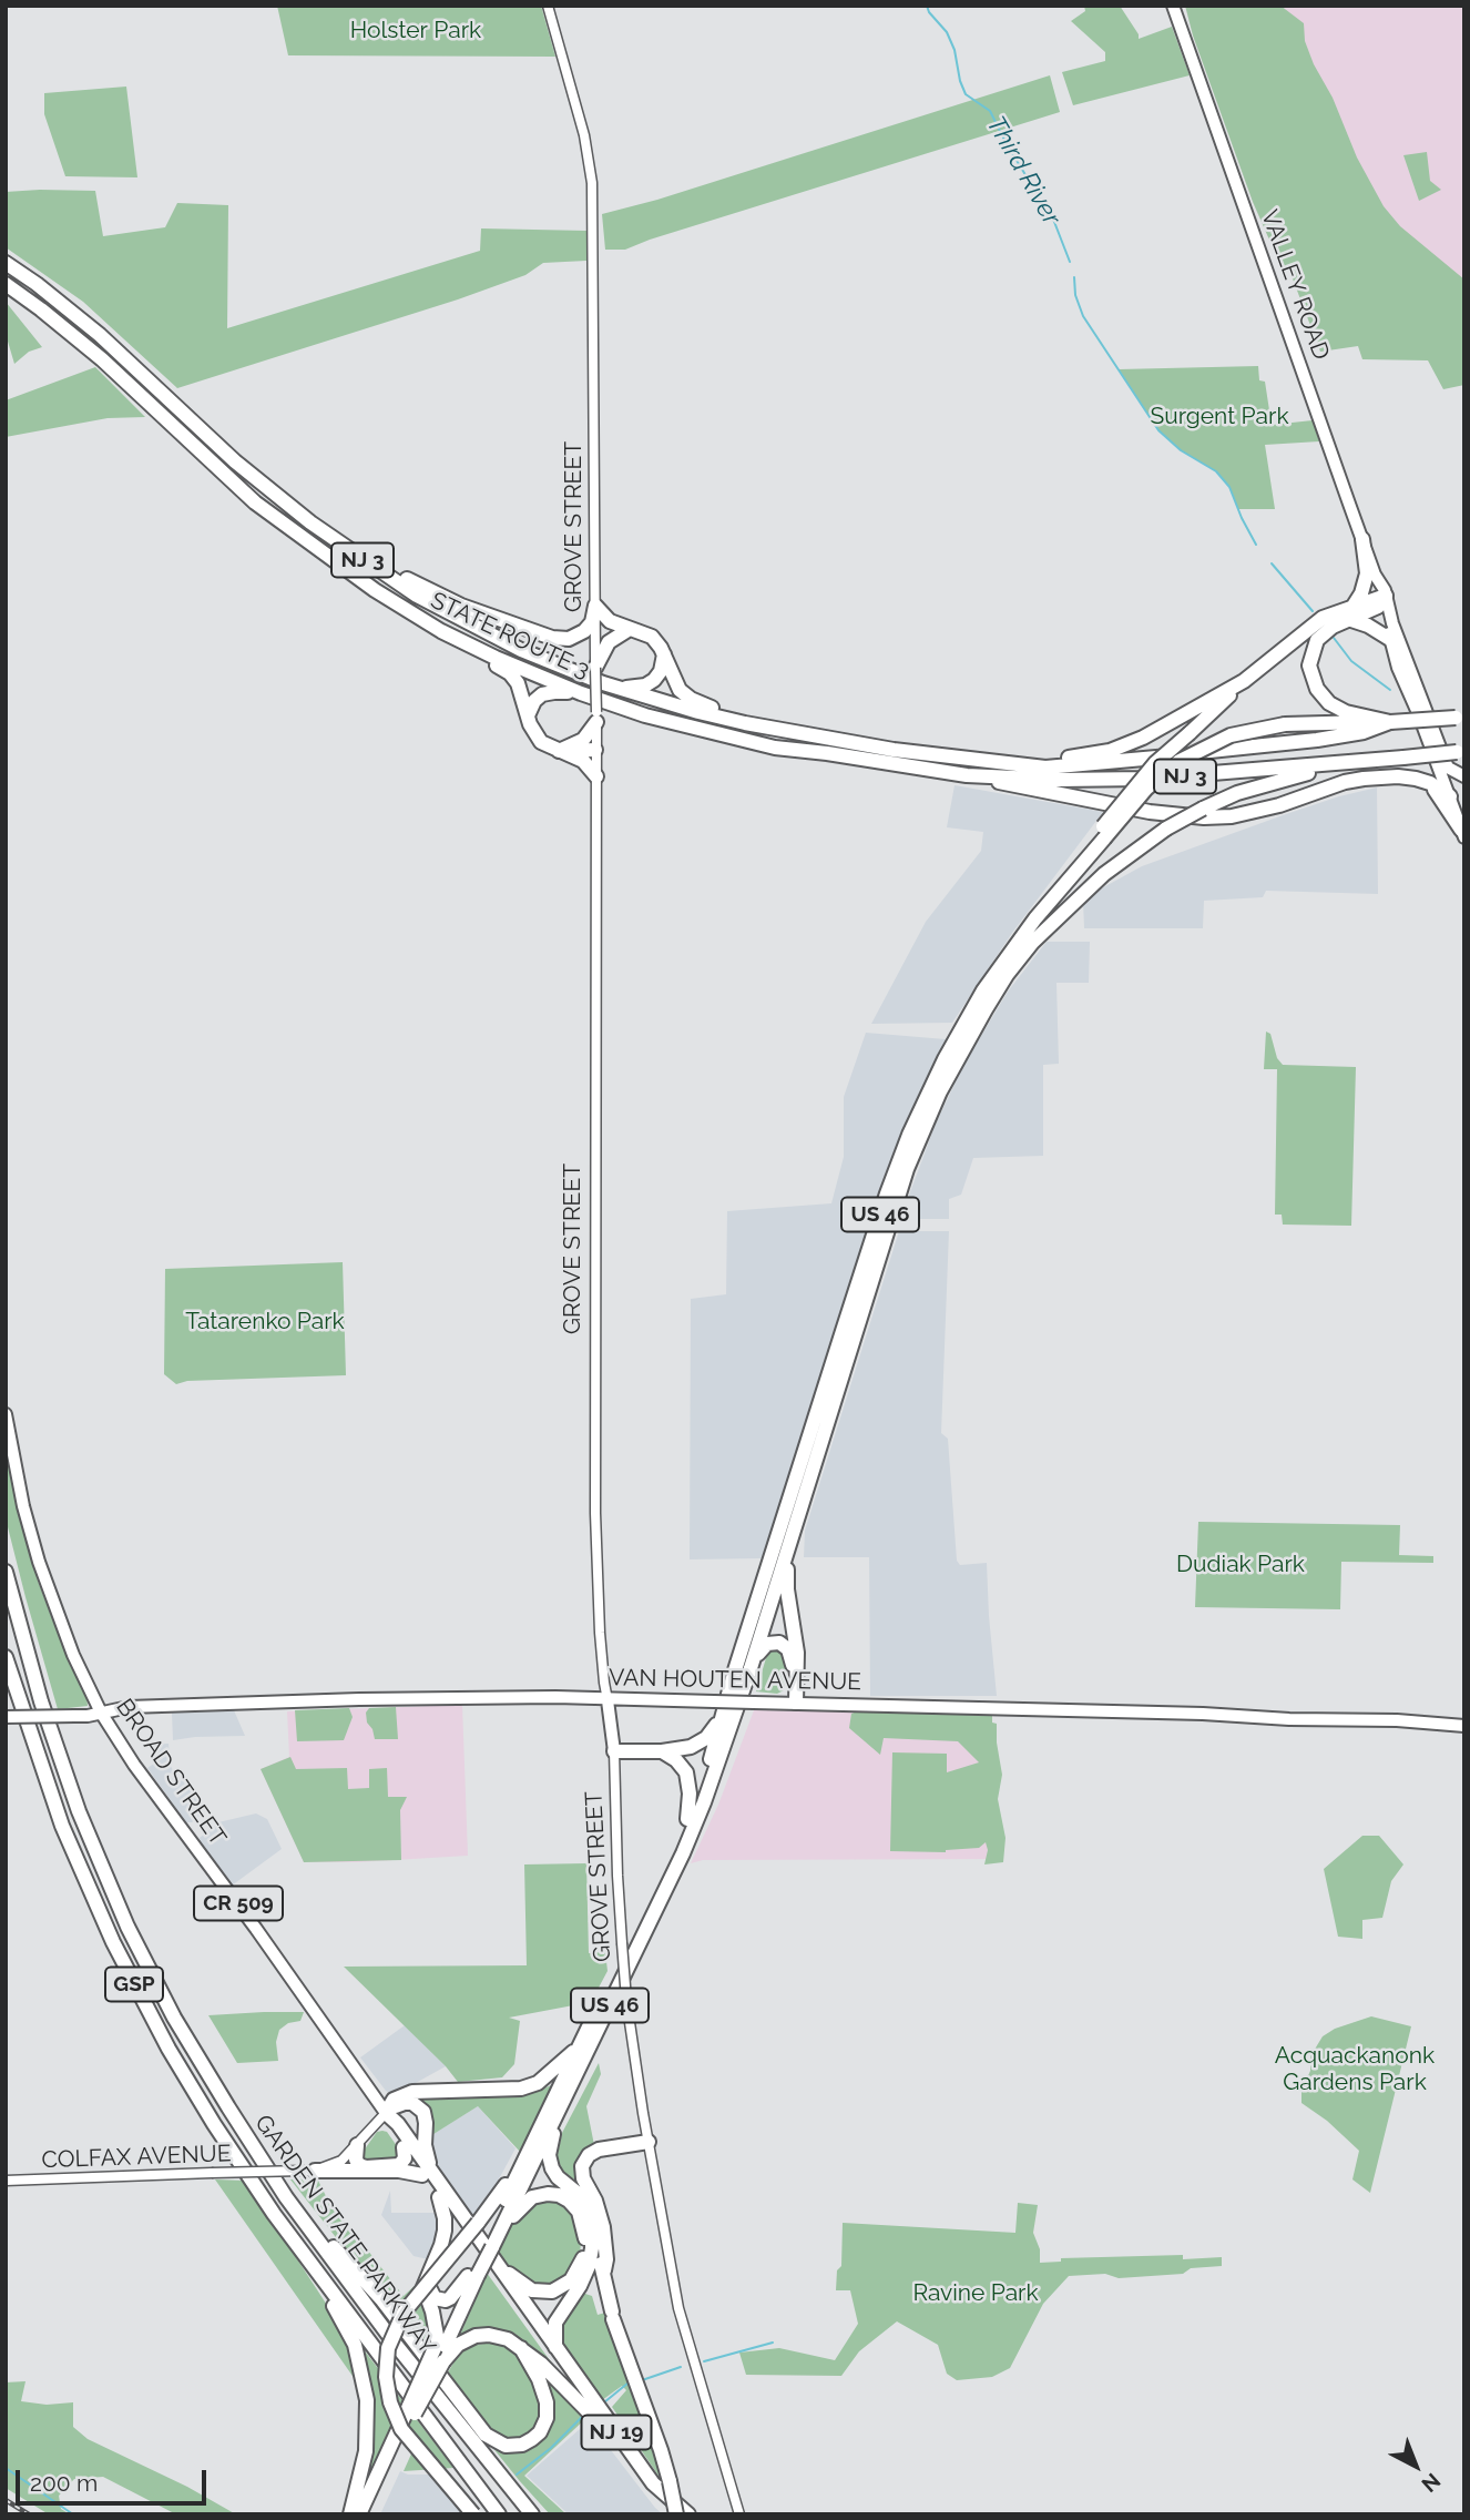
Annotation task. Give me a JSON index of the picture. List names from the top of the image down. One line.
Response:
{"streets":{"highway":["NJ 3","STATE ROUTE 3","US 46","GSP","GARDEN STATE PARKWAY","NJ 19"],"main road":["VALLEY ROAD","GROVE STREET","VAN HOUTEN AVENUE","BROAD STREET","CR 509"],"street":["COLFAX AVENUE"]},"crossings":[["GROVE STREET","VAN HOUTEN AVENUE"],["NJ 3","STATE ROUTE 3"],["NJ 3","US 46"],["US 46","VAN HOUTEN AVENUE"],["US 46","NJ 19"],["VAN HOUTEN AVENUE","BROAD STREET"],["BROAD STREET","COLFAX AVENUE"],["BROAD STREET","NJ 19"],["COLFAX AVENUE","NJ 19"]],"water":["Third River"],"parks":["Holster Park","Surgent Park","Tatarenko Park","Dudiak Park","Acquackanonk Gardens Park","Ravine Park"],"scale_bar":"200 m","north":"bottom right"}
